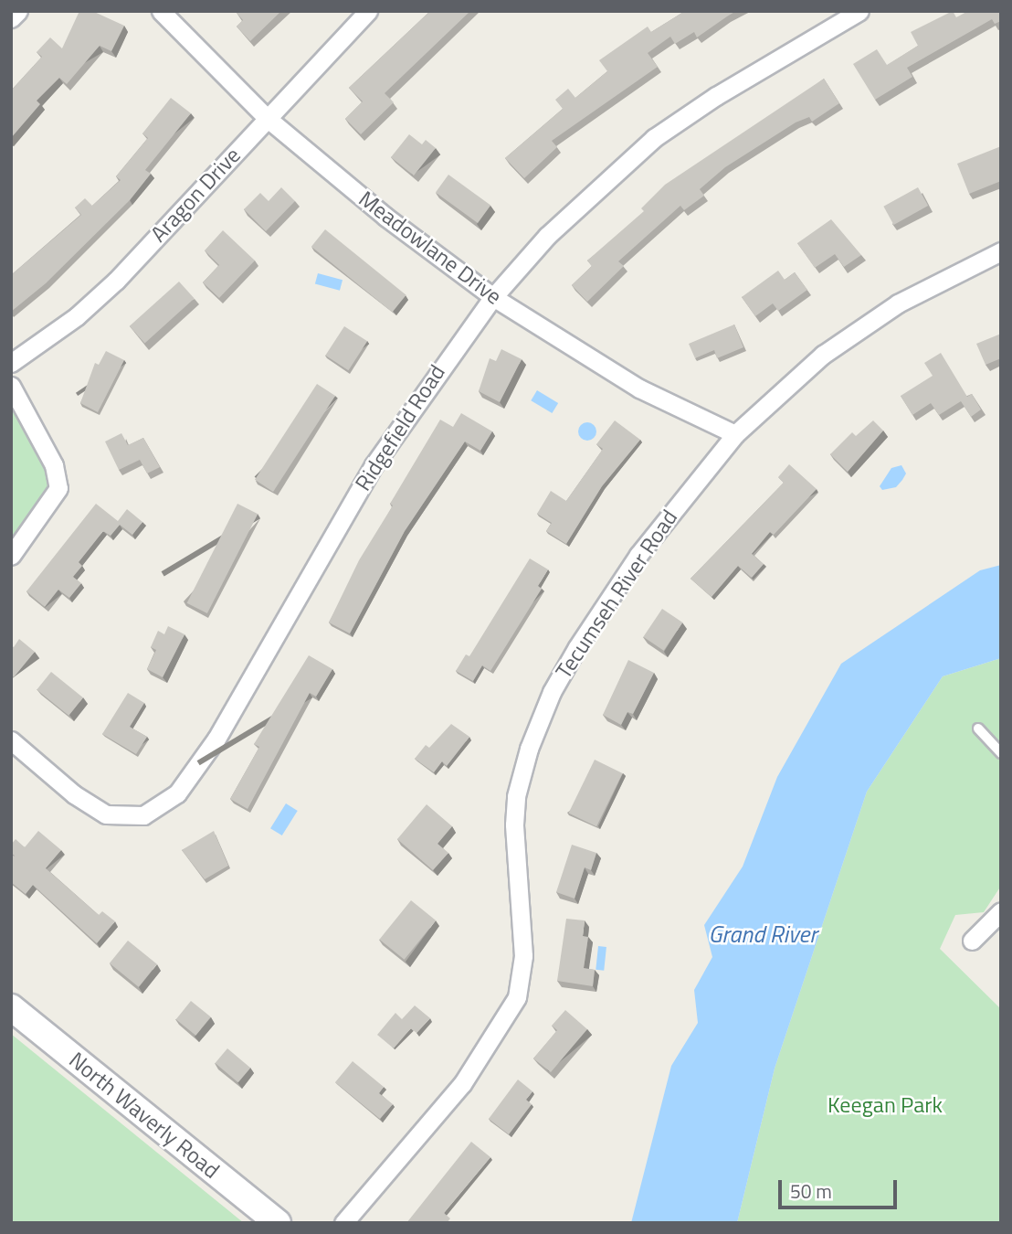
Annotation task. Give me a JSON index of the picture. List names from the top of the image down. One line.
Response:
{"streets":{"main road":["North Waverly Road"],"street":["Aragon Drive","Meadowlane Drive","Ridgefield Road","Tecumseh River Road"]},"crossings":[["Aragon Drive","Meadowlane Drive"],["Meadowlane Drive","Ridgefield Road"],["Meadowlane Drive","Tecumseh River Road"]],"water":["Grand River"],"parks":["Keegan Park"],"scale_bar":"50 m"}
